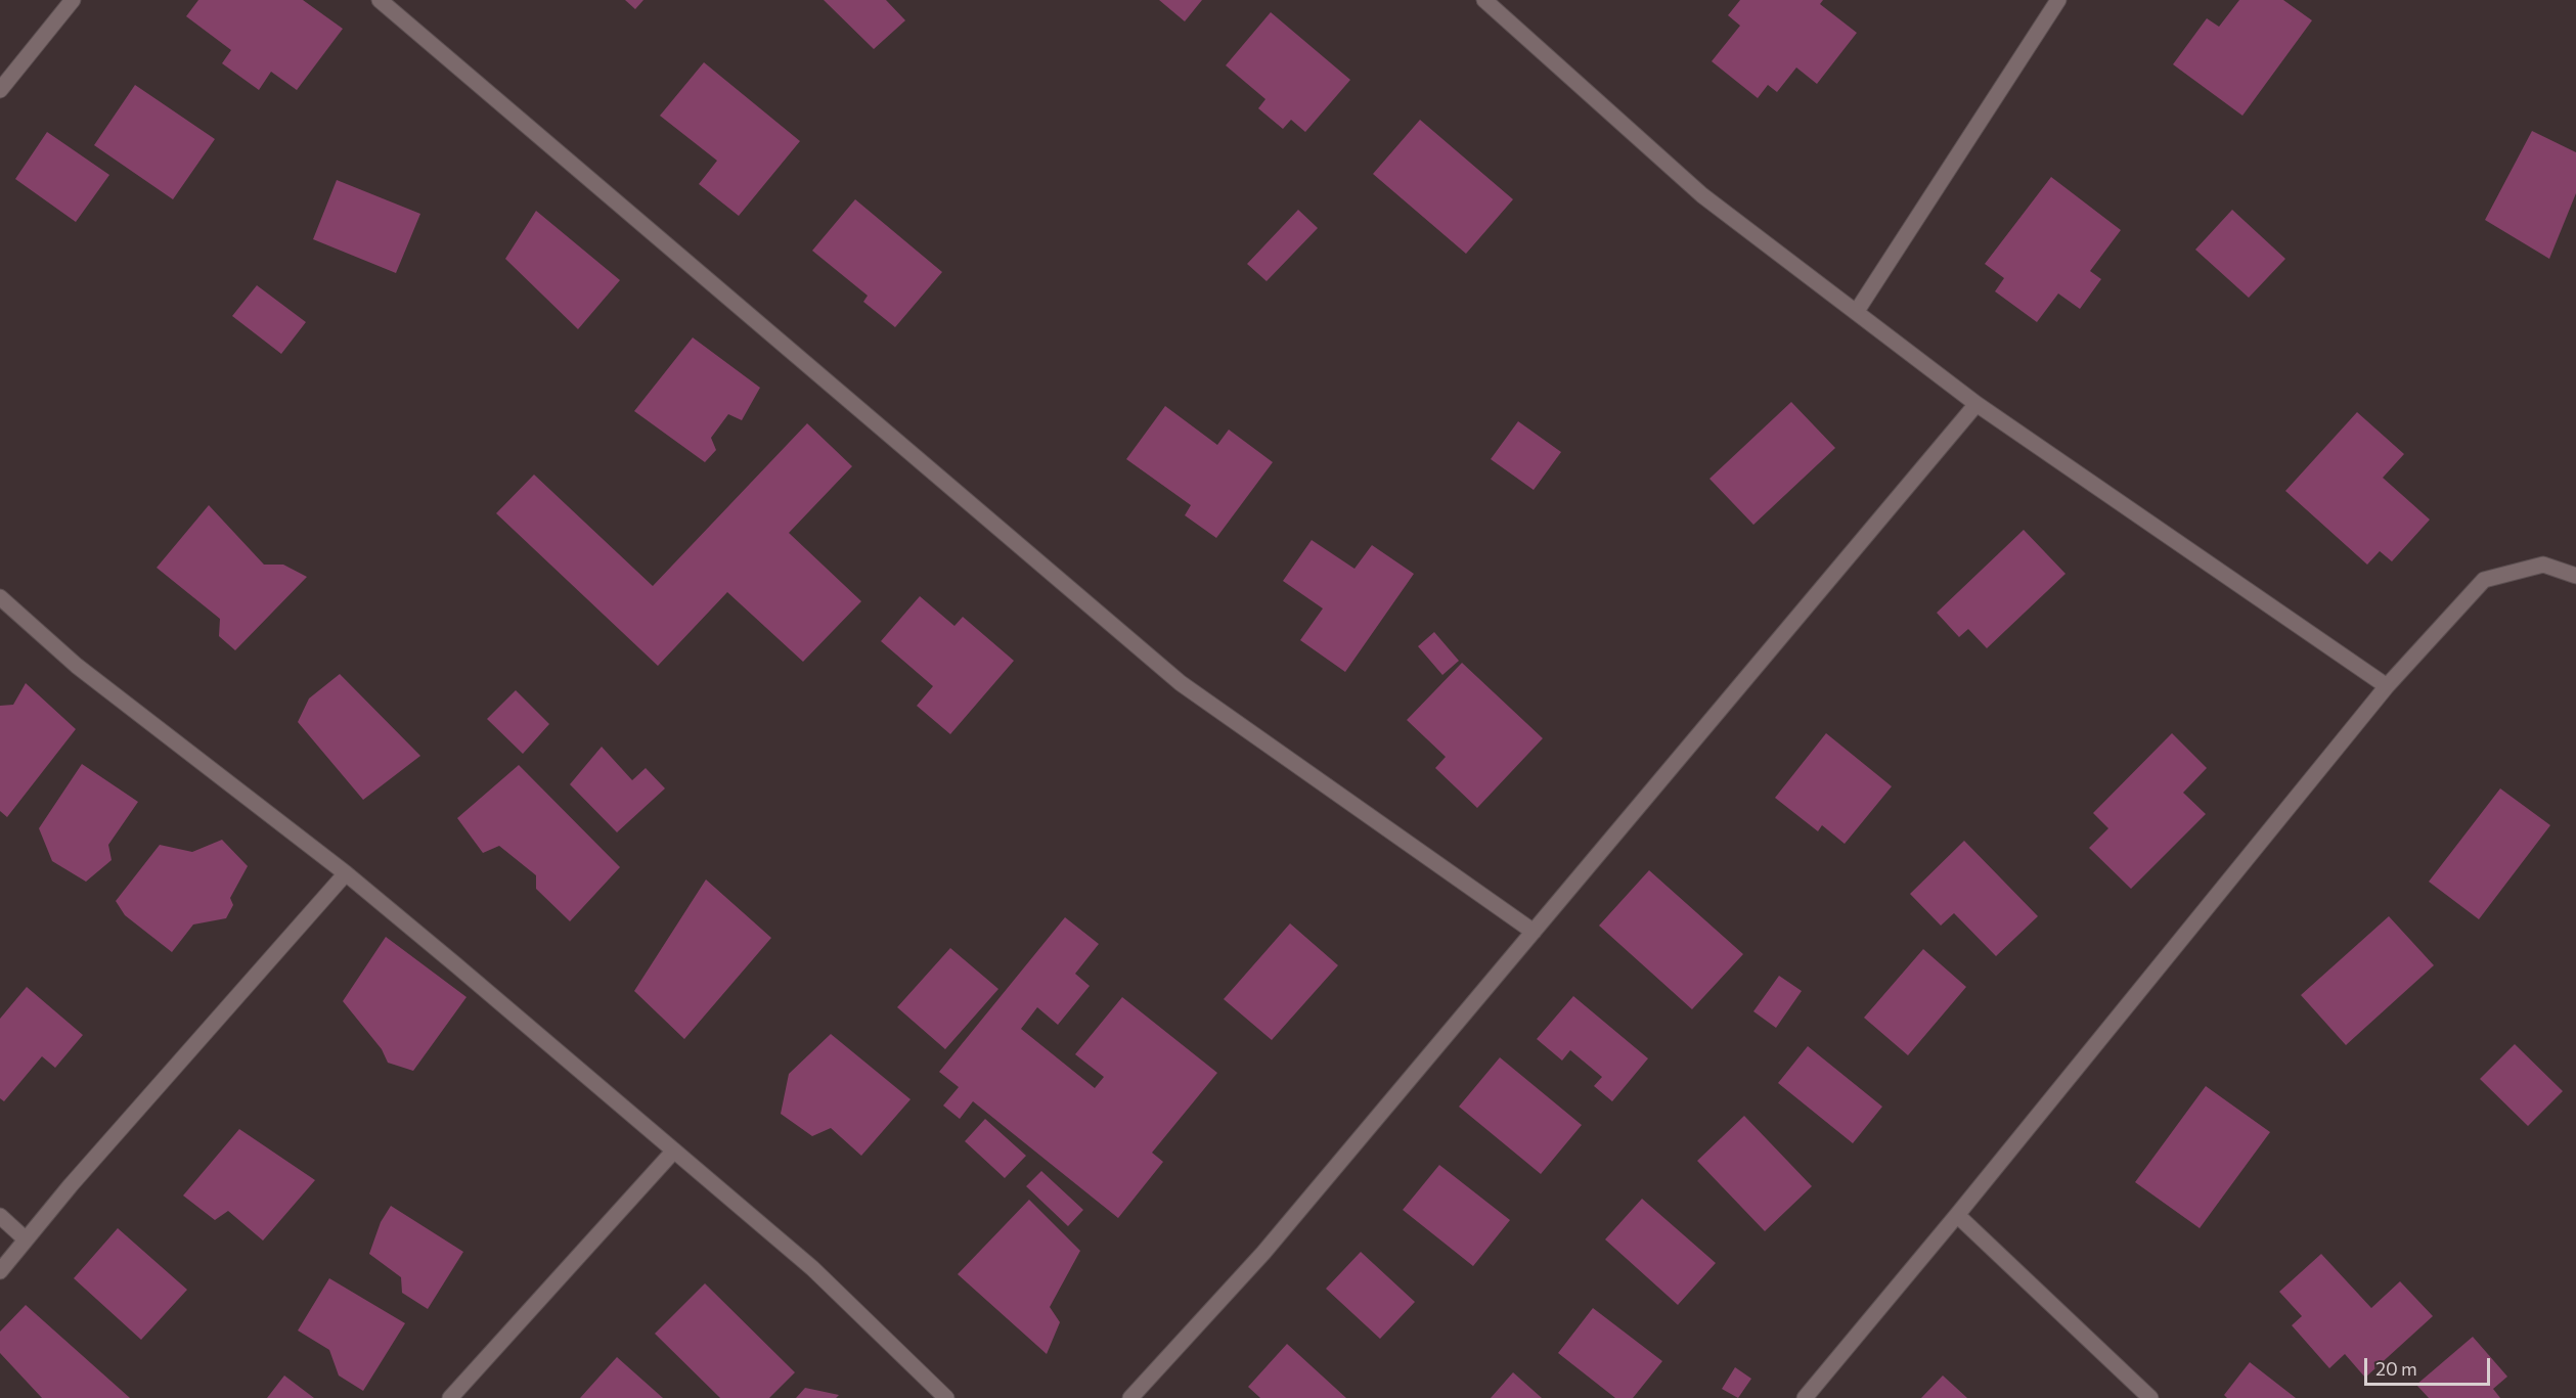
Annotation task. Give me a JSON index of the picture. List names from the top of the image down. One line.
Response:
{"scale_bar":"20 m"}
